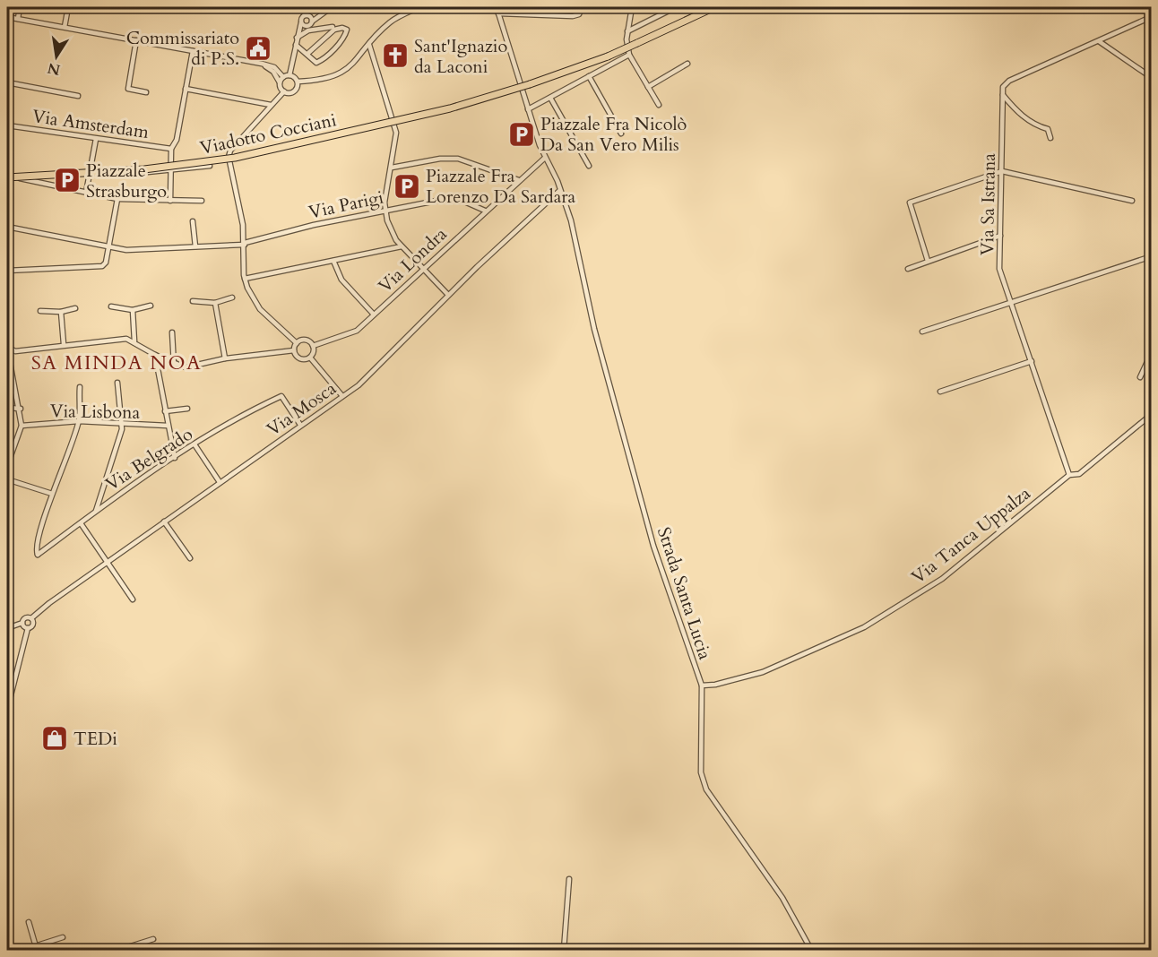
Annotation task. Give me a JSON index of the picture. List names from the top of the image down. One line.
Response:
{"streets":{"highway":["Viadotto Cocciani"],"street":["Via Amsterdam","Via Parigi","Via Sa Istrana","Via Londra","Via Mosca","Via Lisbona","Via Belgrado","Via Tanca Uppalza","Strada Santa Lucia"]},"crossings":[["Via Parigi","Via Londra"],["Via Sa Istrana","Via Tanca Uppalza"],["Via Londra","Strada Santa Lucia"],["Via Mosca","Via Belgrado"],["Via Mosca","Strada Santa Lucia"],["Via Tanca Uppalza","Strada Santa Lucia"]],"districts":["SA MINDA NOA"],"places":{"public building":["Commissariato di P.S."],"church":["Sant'Ignazio da Laconi"],"parking":["Piazzale Fra Nicolò Da San Vero Milis","Piazzale Strasburgo","Piazzale Fra Lorenzo Da Sardara"],"shop":["TEDi"]},"north":"bottom"}
